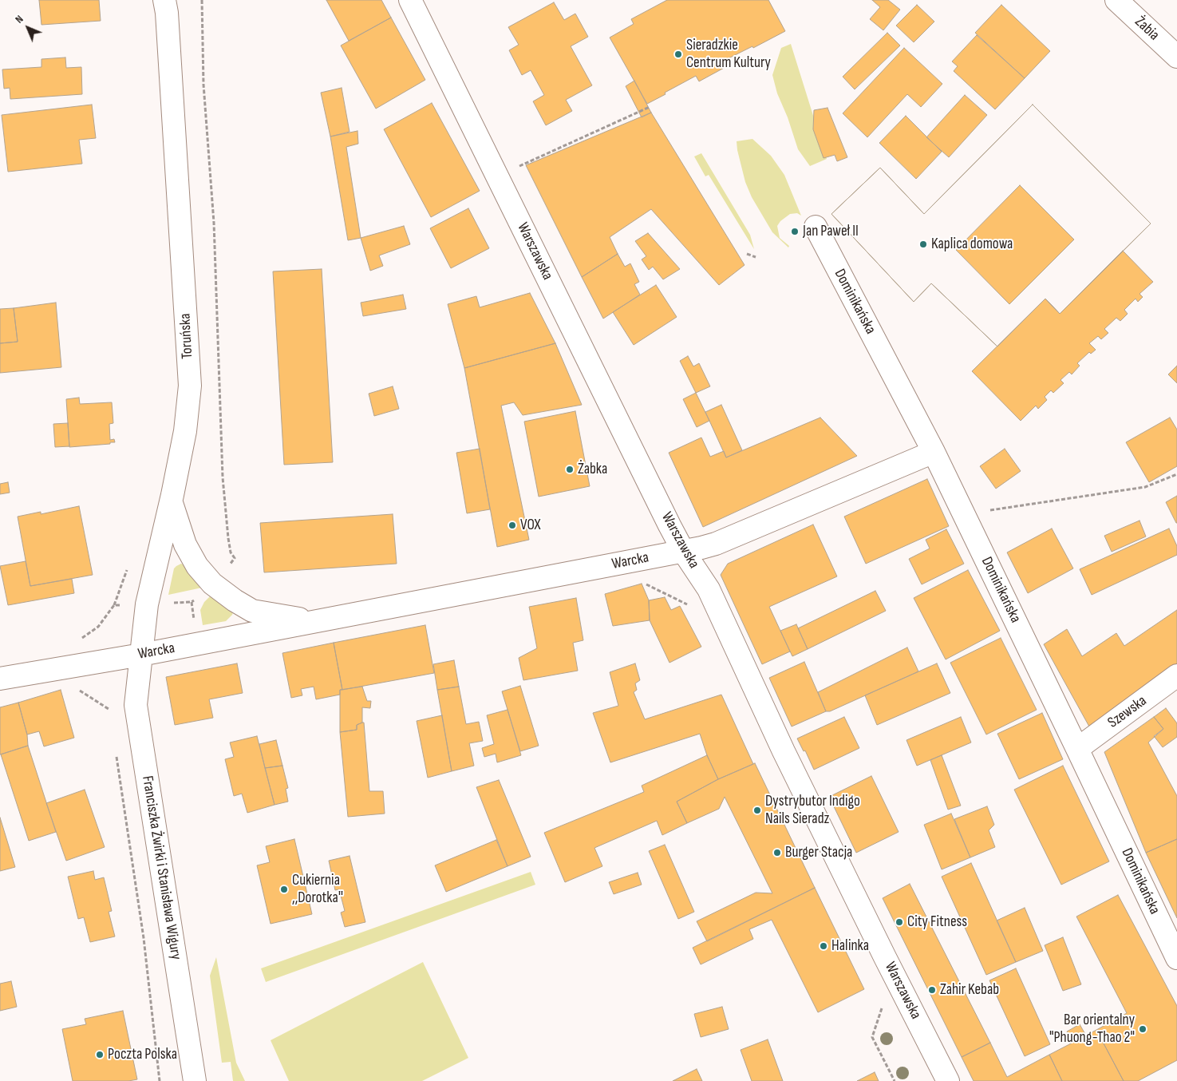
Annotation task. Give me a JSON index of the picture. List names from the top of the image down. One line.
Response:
{"streets":{"street":["Żabia","Warszawska","Dominikańska","Toruńska","Warcka","Szewska","Franciszka Żwirki i Stanisława Wigury"]},"crossings":[["Warszawska","Warcka"],["Dominikańska","Warcka"],["Dominikańska","Szewska"],["Toruńska","Warcka"],["Toruńska","Franciszka Żwirki i Stanisława Wigury"],["Warcka","Franciszka Żwirki i Stanisława Wigury"]],"places":["Sieradzkie Centrum Kultury","Jan Paweł II","Kaplica domowa","Żabka","VOX","Dystrybutor Indigo Nails Sieradz","Burger Stacja","Cukiernia ,,Dorotka''","City Fitness","Halinka","Zahir Kebab","Bar orientalny \"Phuong-Thao 2\"","Poczta Polska"],"north":"top left"}
